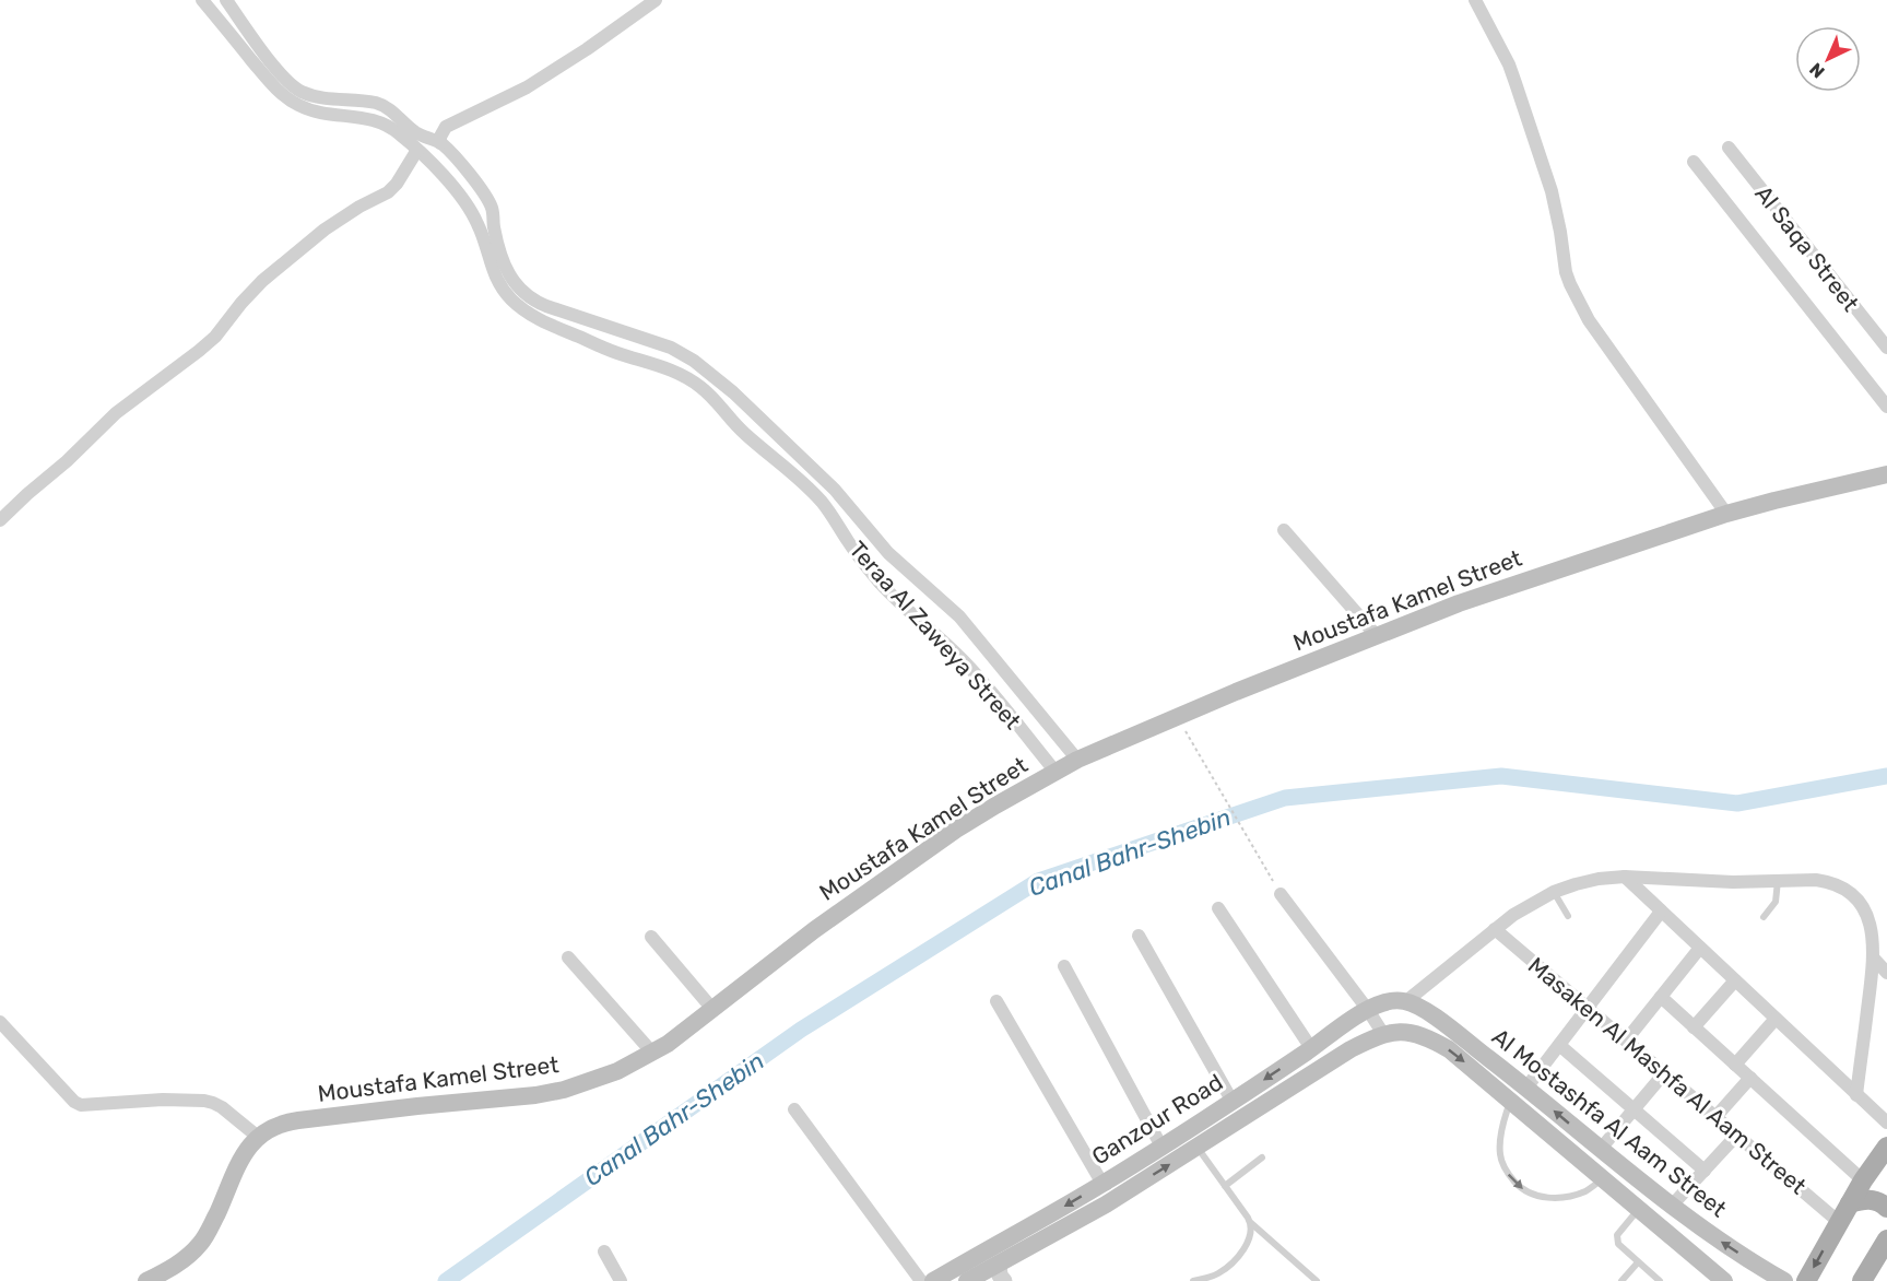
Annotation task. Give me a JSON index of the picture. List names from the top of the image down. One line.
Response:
{"streets":{"main road":["Moustafa Kamel Street","Ganzour Road","Al Mostashfa Al Aam Street"],"street":["Al Saqa Street","Teraa Al Zaweya Street","Masaken Al Mashfa Al Aam Street"]},"crossings":[["Moustafa Kamel Street","Teraa Al Zaweya Street"],["Ganzour Road","Al Mostashfa Al Aam Street"]],"water":["Canal Bahr-Shebin"],"north":"bottom left"}
